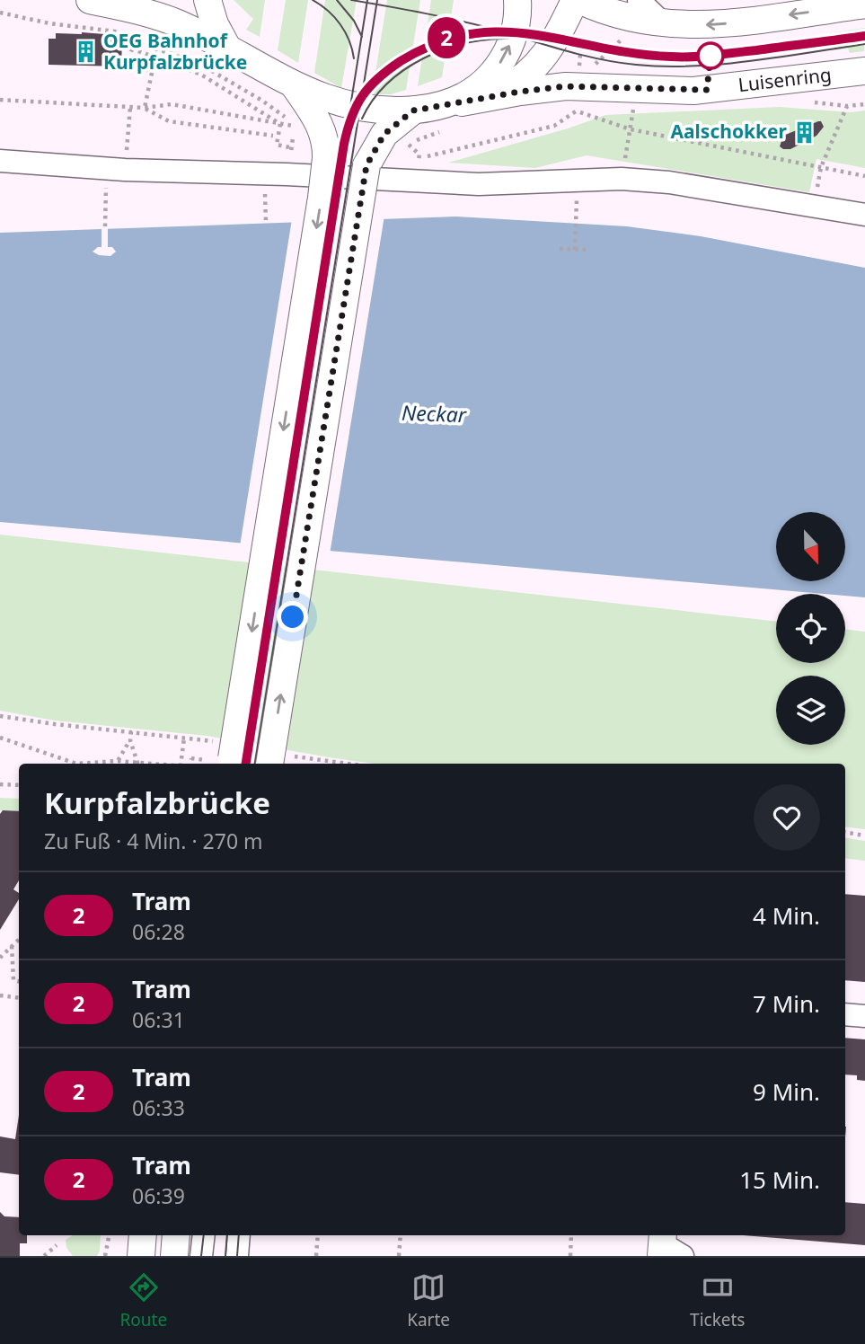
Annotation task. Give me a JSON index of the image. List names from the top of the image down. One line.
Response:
{"streets":{"main road":["Luisenring"]},"water":["Neckar"],"places":{"building":["OEG Bahnhof Kurpfalzbrücke","Aalschokker"]},"lines":["tram line 2"],"north":"bottom","page":{"on_map":"2","heading":["Kurpfalzbrücke","Zu Fuß · 4 Min. · 270 m"],"list":[{"mark":"2","name":"Tram","note":"06:28","value":"4 Min."},{"mark":"2","name":"Tram","note":"06:31","value":"7 Min."},{"mark":"2","name":"Tram","note":"06:33","value":"9 Min."},{"mark":"2","name":"Tram","note":"06:39","value":"15 Min."}],"tabs":["Route","Karte","Tickets"]}}
